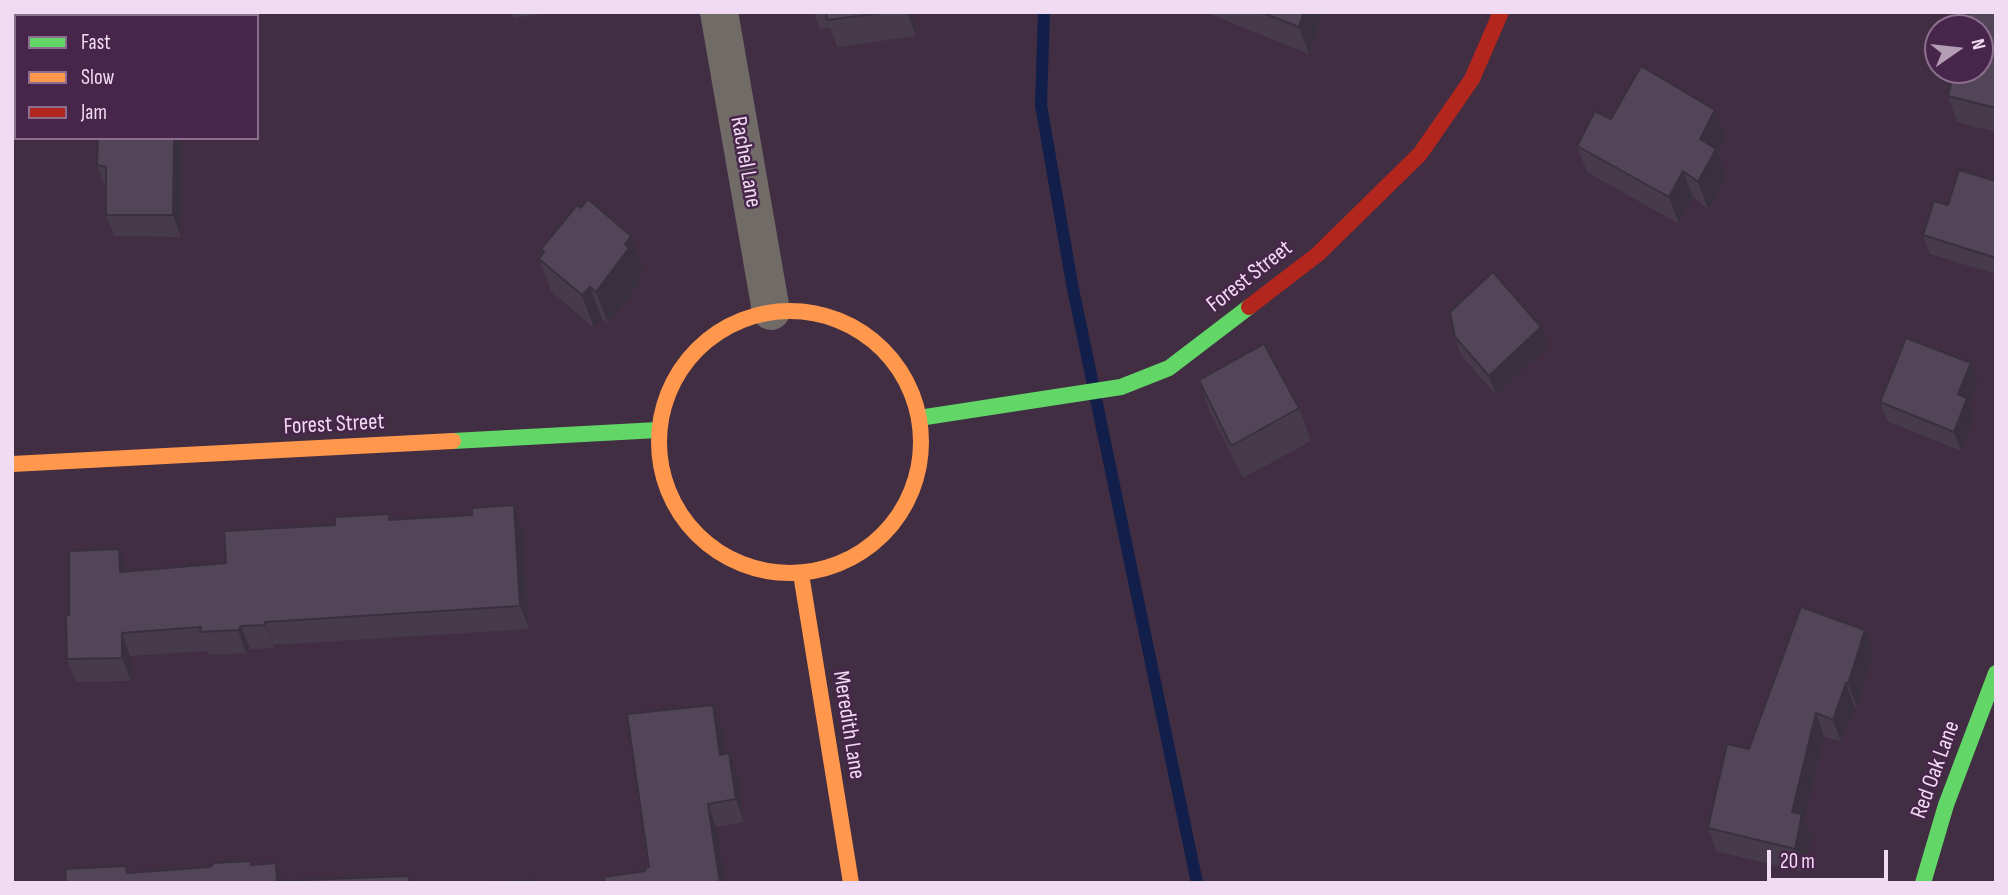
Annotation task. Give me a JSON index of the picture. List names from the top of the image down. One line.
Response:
{"streets":{"street":["Rachel Lane","Forest Street","Meredith Lane","Red Oak Lane"]},"legend":["Fast","Slow","Jam"],"scale_bar":"20 m","north":"right"}
